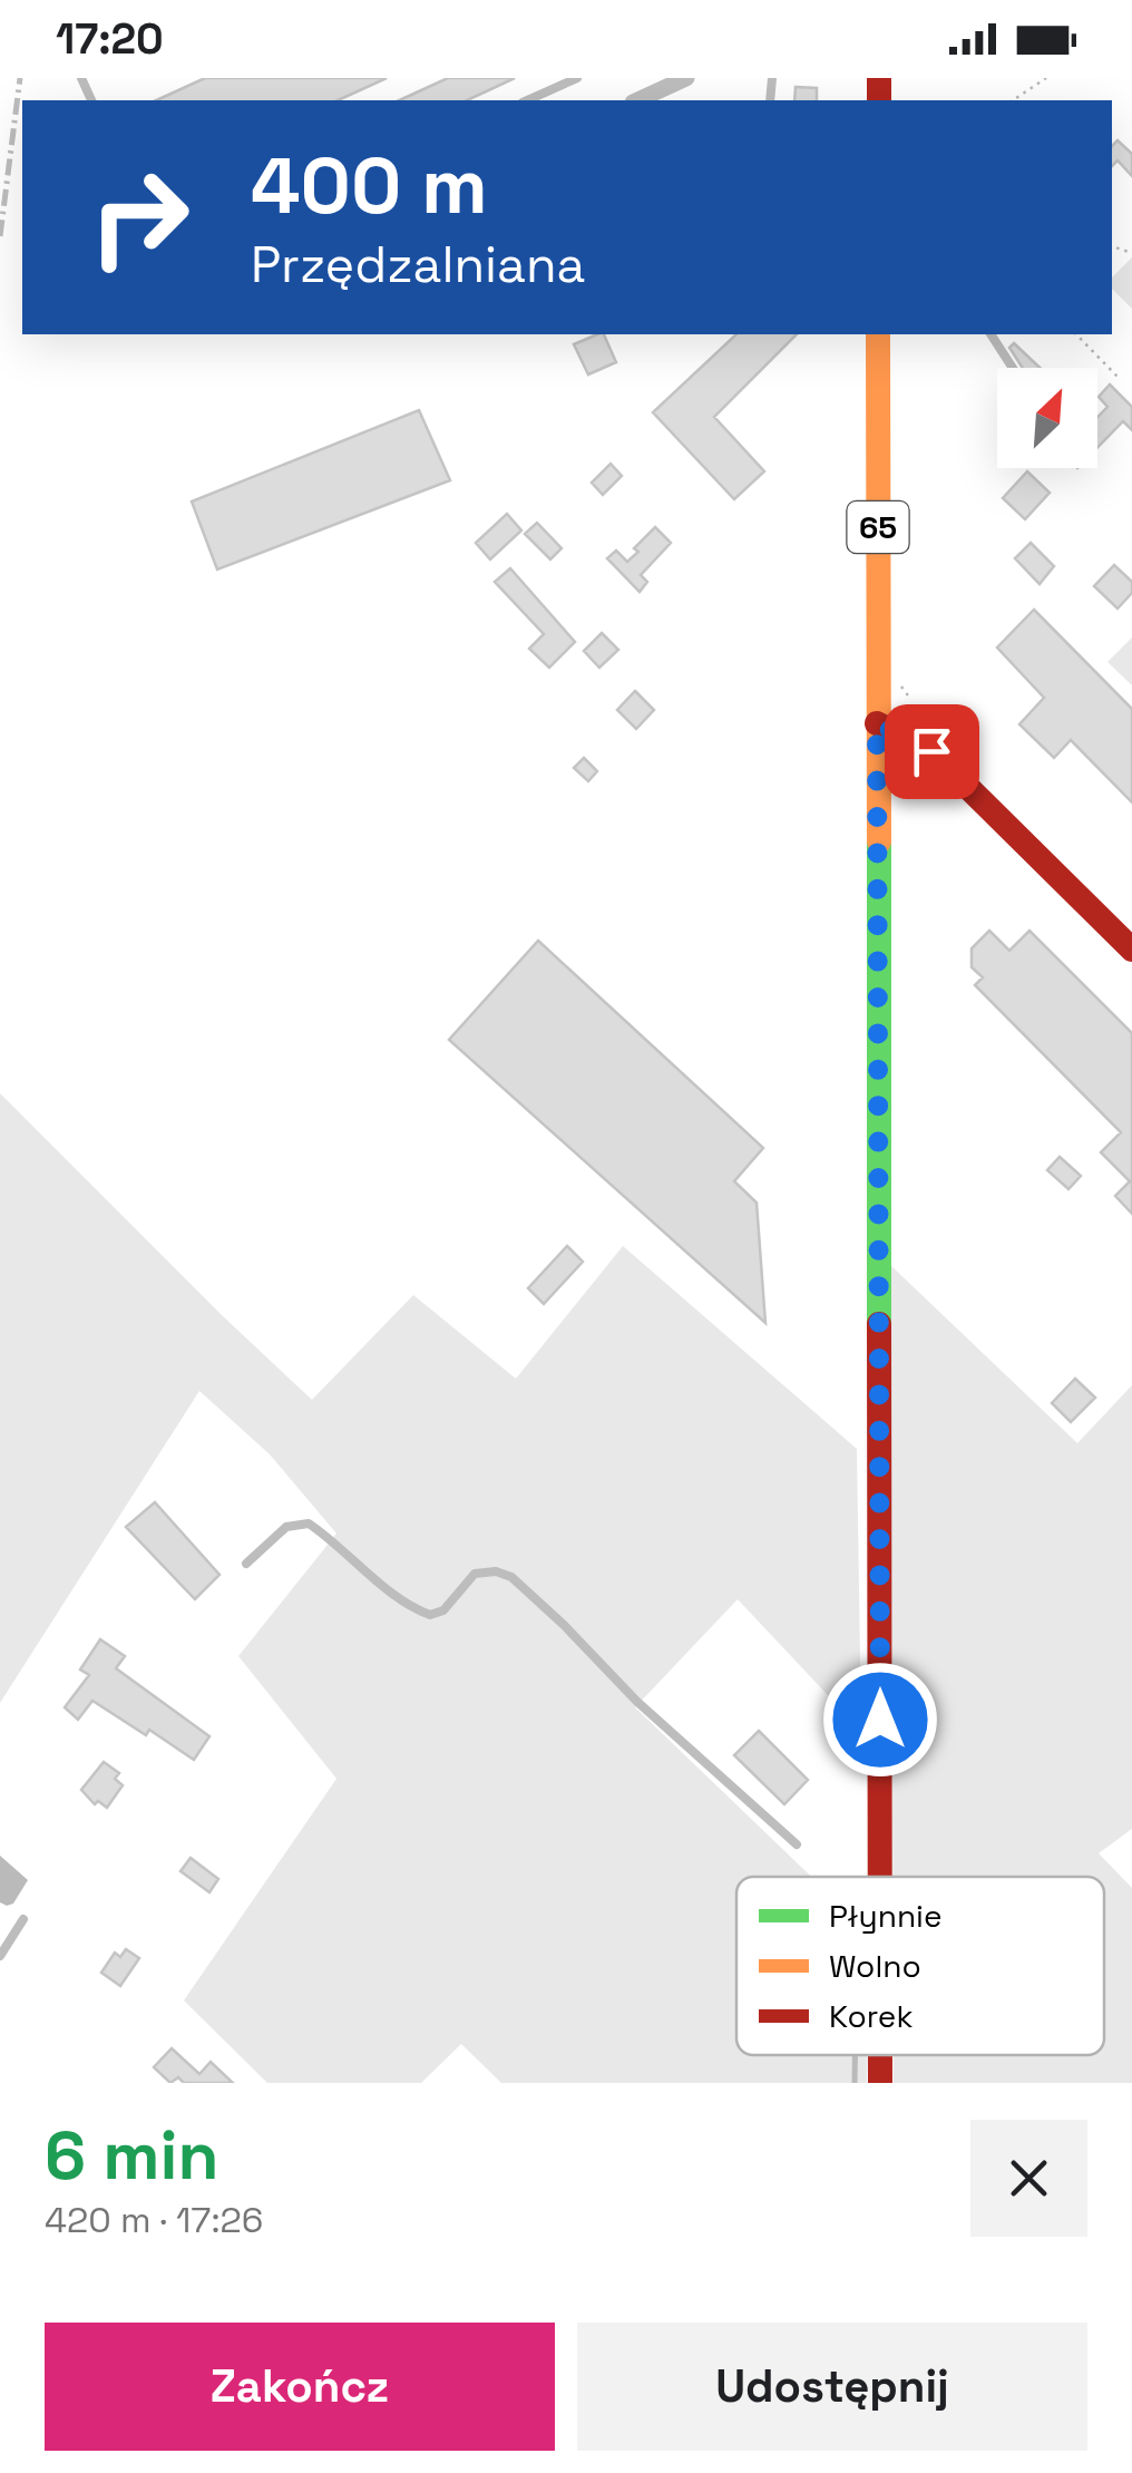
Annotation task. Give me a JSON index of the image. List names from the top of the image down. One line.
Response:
{"streets":{"main road":["65"]},"legend":["Płynnie","Wolno","Korek"],"north":"top right","page":{"status":"17:20","turn":["400 m","Przędzalniana"],"heading":["6 min","420 m · 17:26"],"buttons":["Zakończ","Udostępnij"]}}
